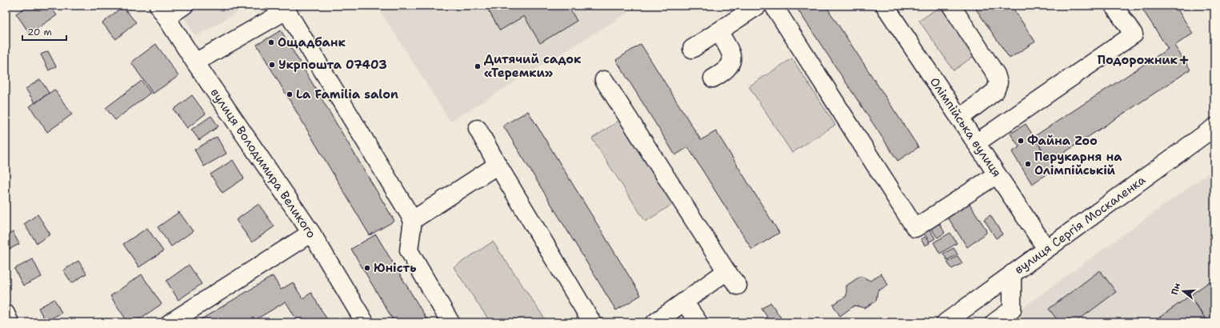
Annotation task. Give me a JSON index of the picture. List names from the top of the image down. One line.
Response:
{"streets":{"street":["Олімпійська вулиця","вулиця Володимира Великого","вулиця Сергія Москаленка"]},"crossings":[["Олімпійська вулиця","вулиця Сергія Москаленка"]],"places":{"other":["Ощадбанк","Укрпошта 07403","Дитячий садок «Теремки»","La Familia salon","Файна Zoo","Перукарня на Олімпійській","Юність"],"health":["Подорожник"]},"scale_bar":"20 m","north":"left"}
